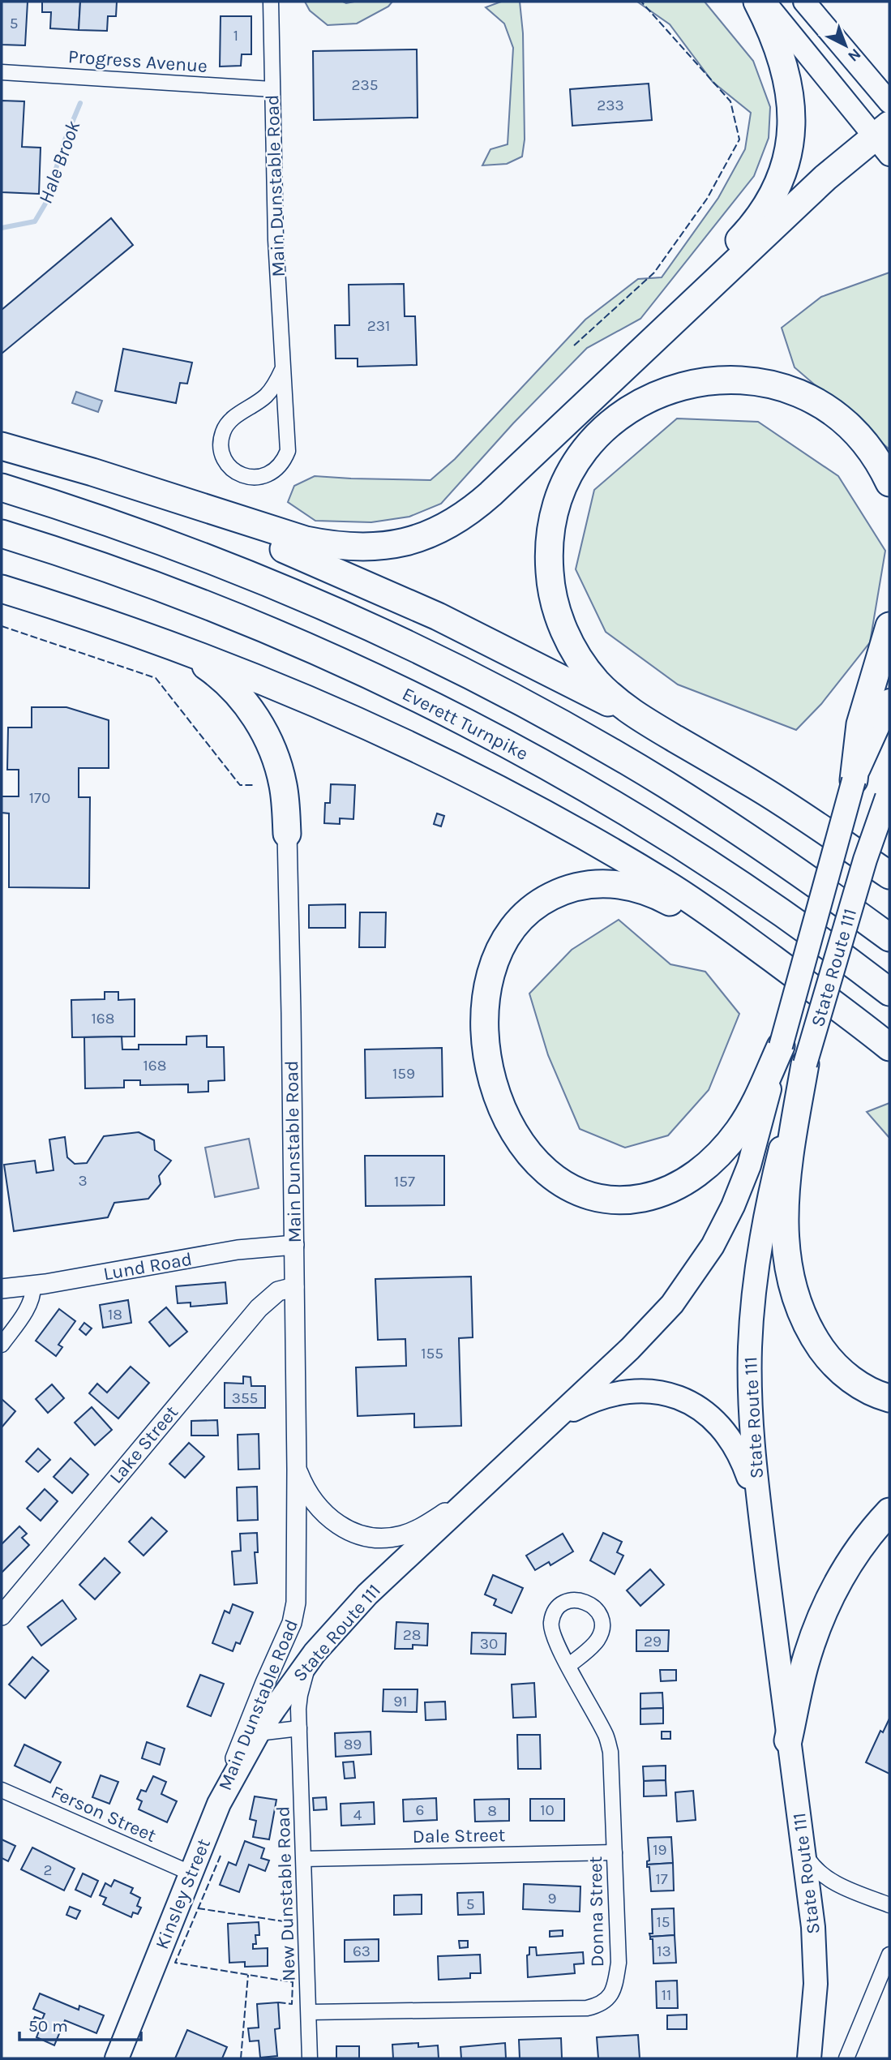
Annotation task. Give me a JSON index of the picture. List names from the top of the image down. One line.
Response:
{"streets":{"highway":["Everett Turnpike"],"main road":["State Route 111","Kinsley Street"],"street":["Progress Avenue","Main Dunstable Road","Lund Road","Lake Street","Ferson Street","Dale Street","New Dunstable Road","Donna Street"]},"crossings":[["Progress Avenue","Main Dunstable Road"],["Main Dunstable Road","State Route 111"],["Main Dunstable Road","Lund Road"],["Main Dunstable Road","Lake Street"],["Main Dunstable Road","Kinsley Street"],["State Route 111","Kinsley Street"],["State Route 111","New Dunstable Road"],["Ferson Street","Kinsley Street"],["Dale Street","New Dunstable Road"],["Dale Street","Donna Street"],["New Dunstable Road","Donna Street"]],"water":["Hale Brook"],"house_numbers":["5","1","235","233","231","170","168","168","159","3","157","18","155","355","28","29","30","91","89","6","10","8","4","19","2","17","9","5","15","63","13","11"],"scale_bar":"50 m","north":"bottom right"}
